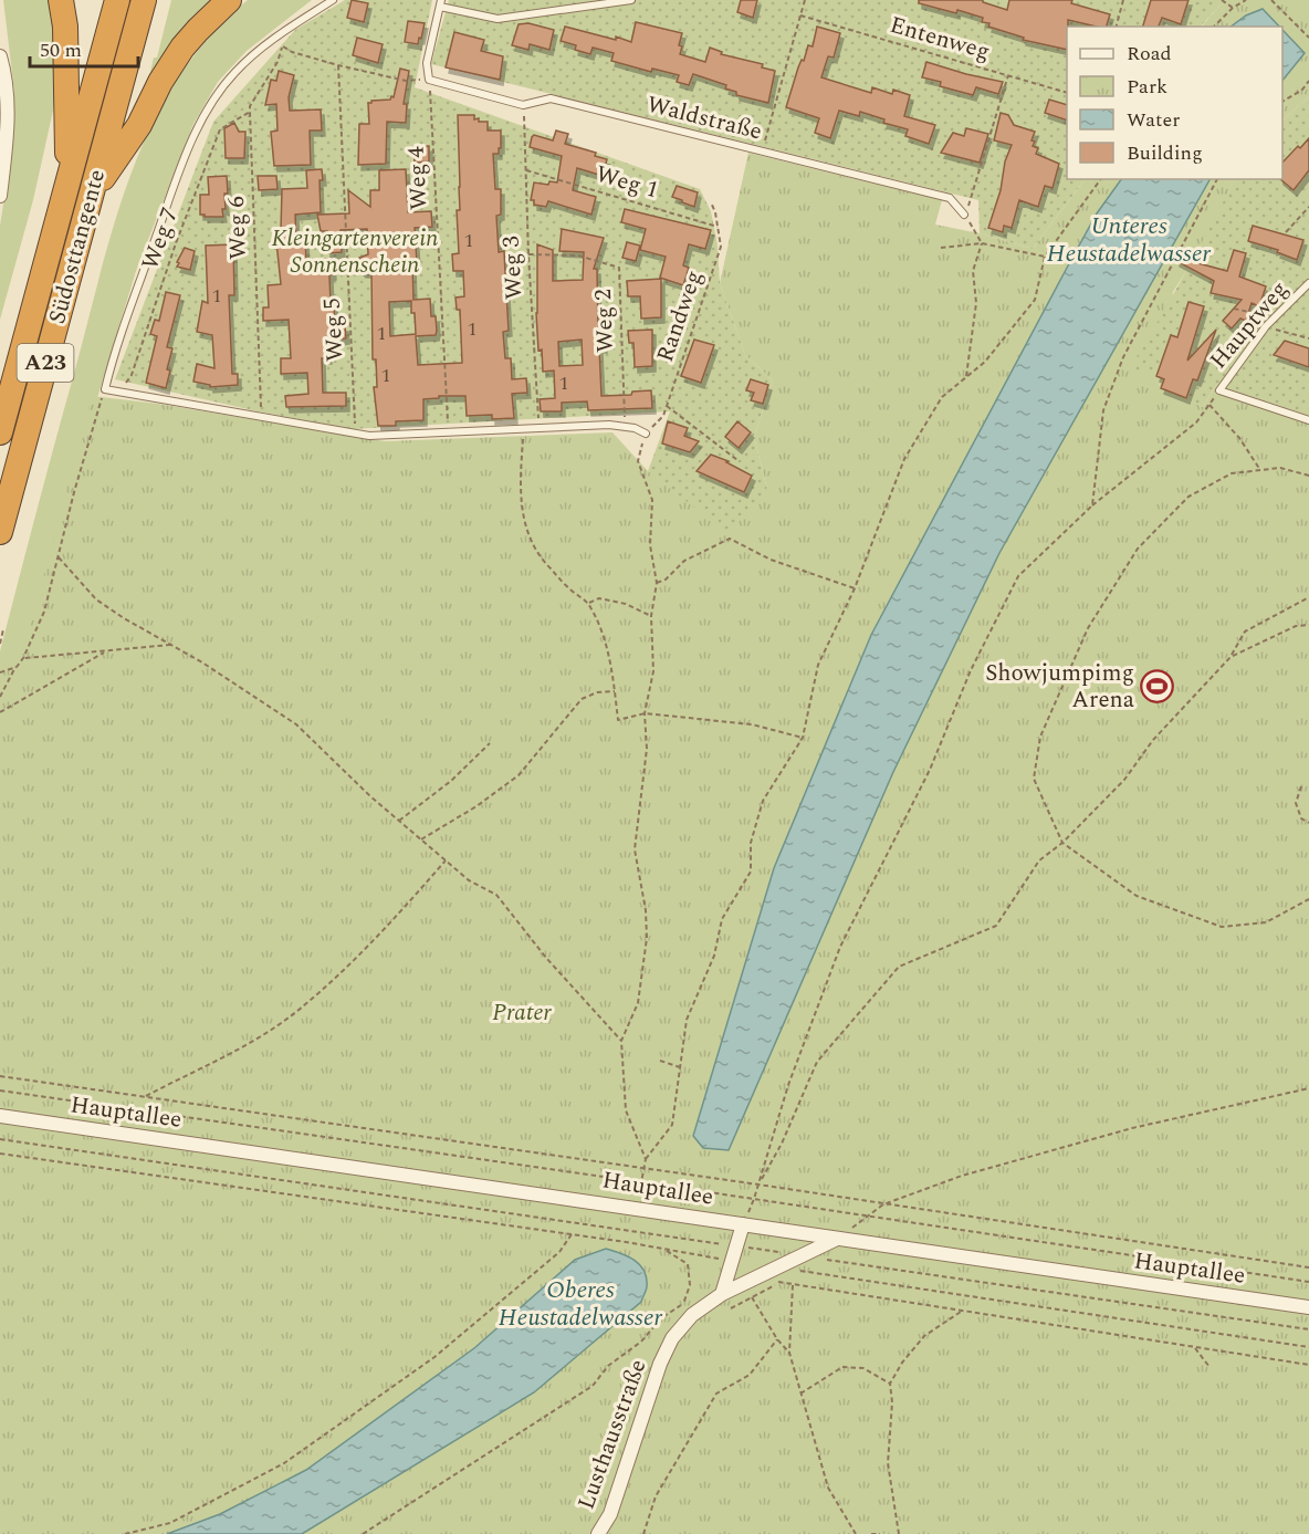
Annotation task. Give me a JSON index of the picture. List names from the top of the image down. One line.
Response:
{"streets":{"highway":["Südosttangente","A23"],"street":["Hauptallee","Lusthausstraße"],"lane":["Waldstraße","Hauptweg"],"path":["Entenweg","Weg 4","Weg 1","Weg 6","Weg 7","Weg 3","Randweg","Weg 2","Weg 5"]},"crossings":[["Waldstraße","Weg 4"],["Waldstraße","Weg 3"],["Weg 1","Weg 3"],["Weg 1","Randweg"],["Weg 6","Weg 7"],["Weg 6","Weg 5"],["Weg 3","Weg 2"],["Hauptallee","Lusthausstraße"]],"water":["Unteres Heustadelwasser","Oberes Heustadelwasser"],"parks":["Kleingartenverein Sonnenschein","Prater"],"places":{"sports":["Showjumpimg Arena"]},"house_numbers":["1","1","1","1","1","1"],"legend":["Road","Park","Water","Building"],"scale_bar":"50 m"}
